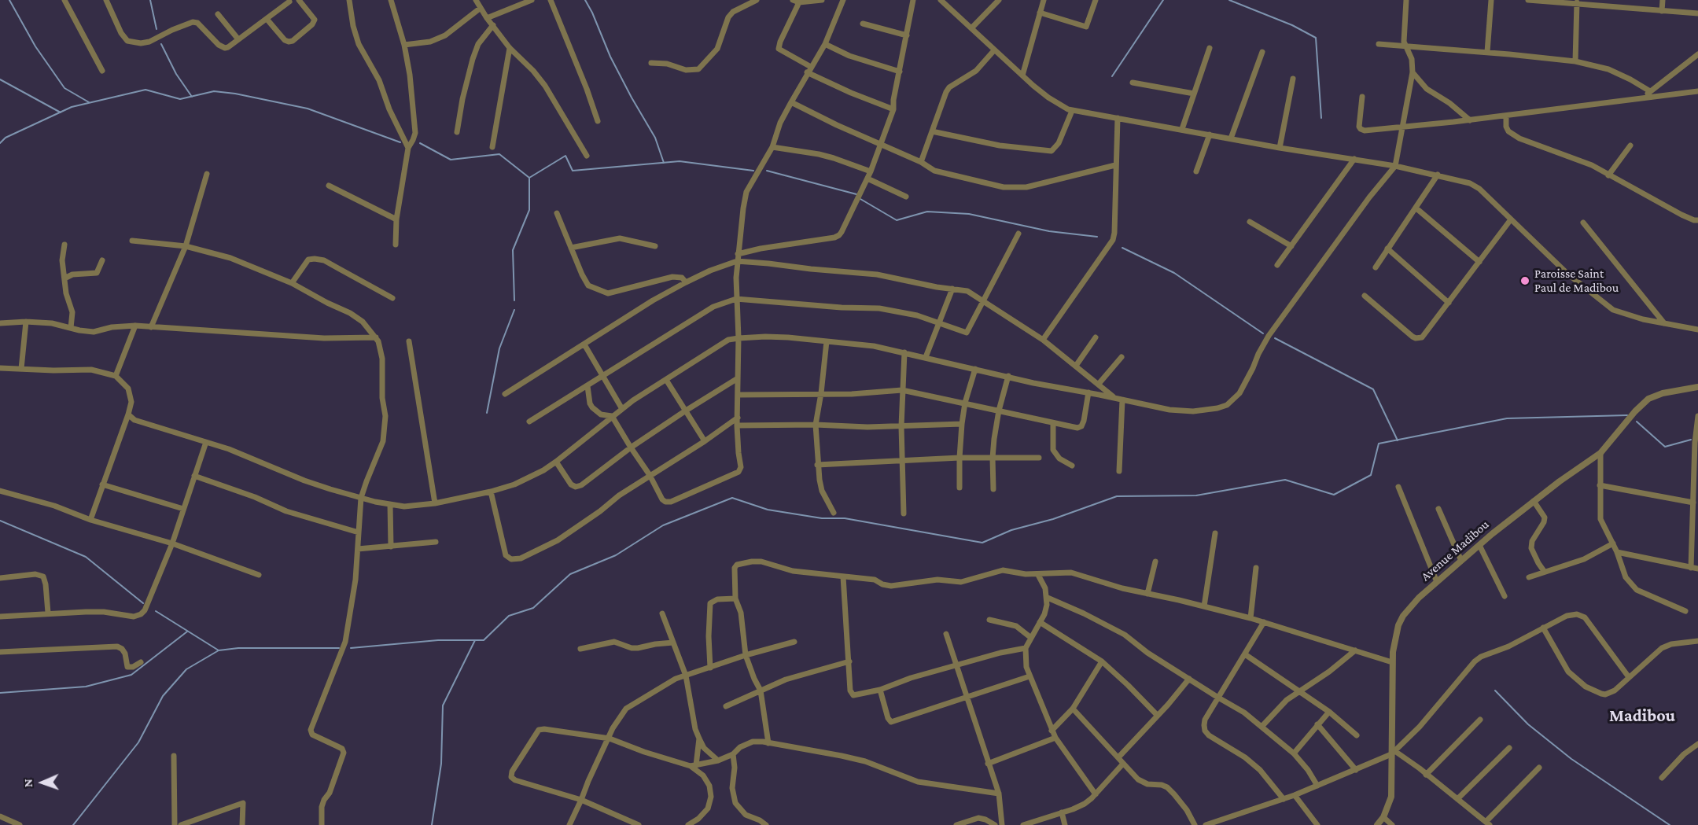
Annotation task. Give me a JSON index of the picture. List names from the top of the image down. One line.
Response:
{"streets":{"street":["Avenue Madibou"]},"districts":["Madibou"],"places":["Paroisse Saint Paul de Madibou"],"north":"left"}
